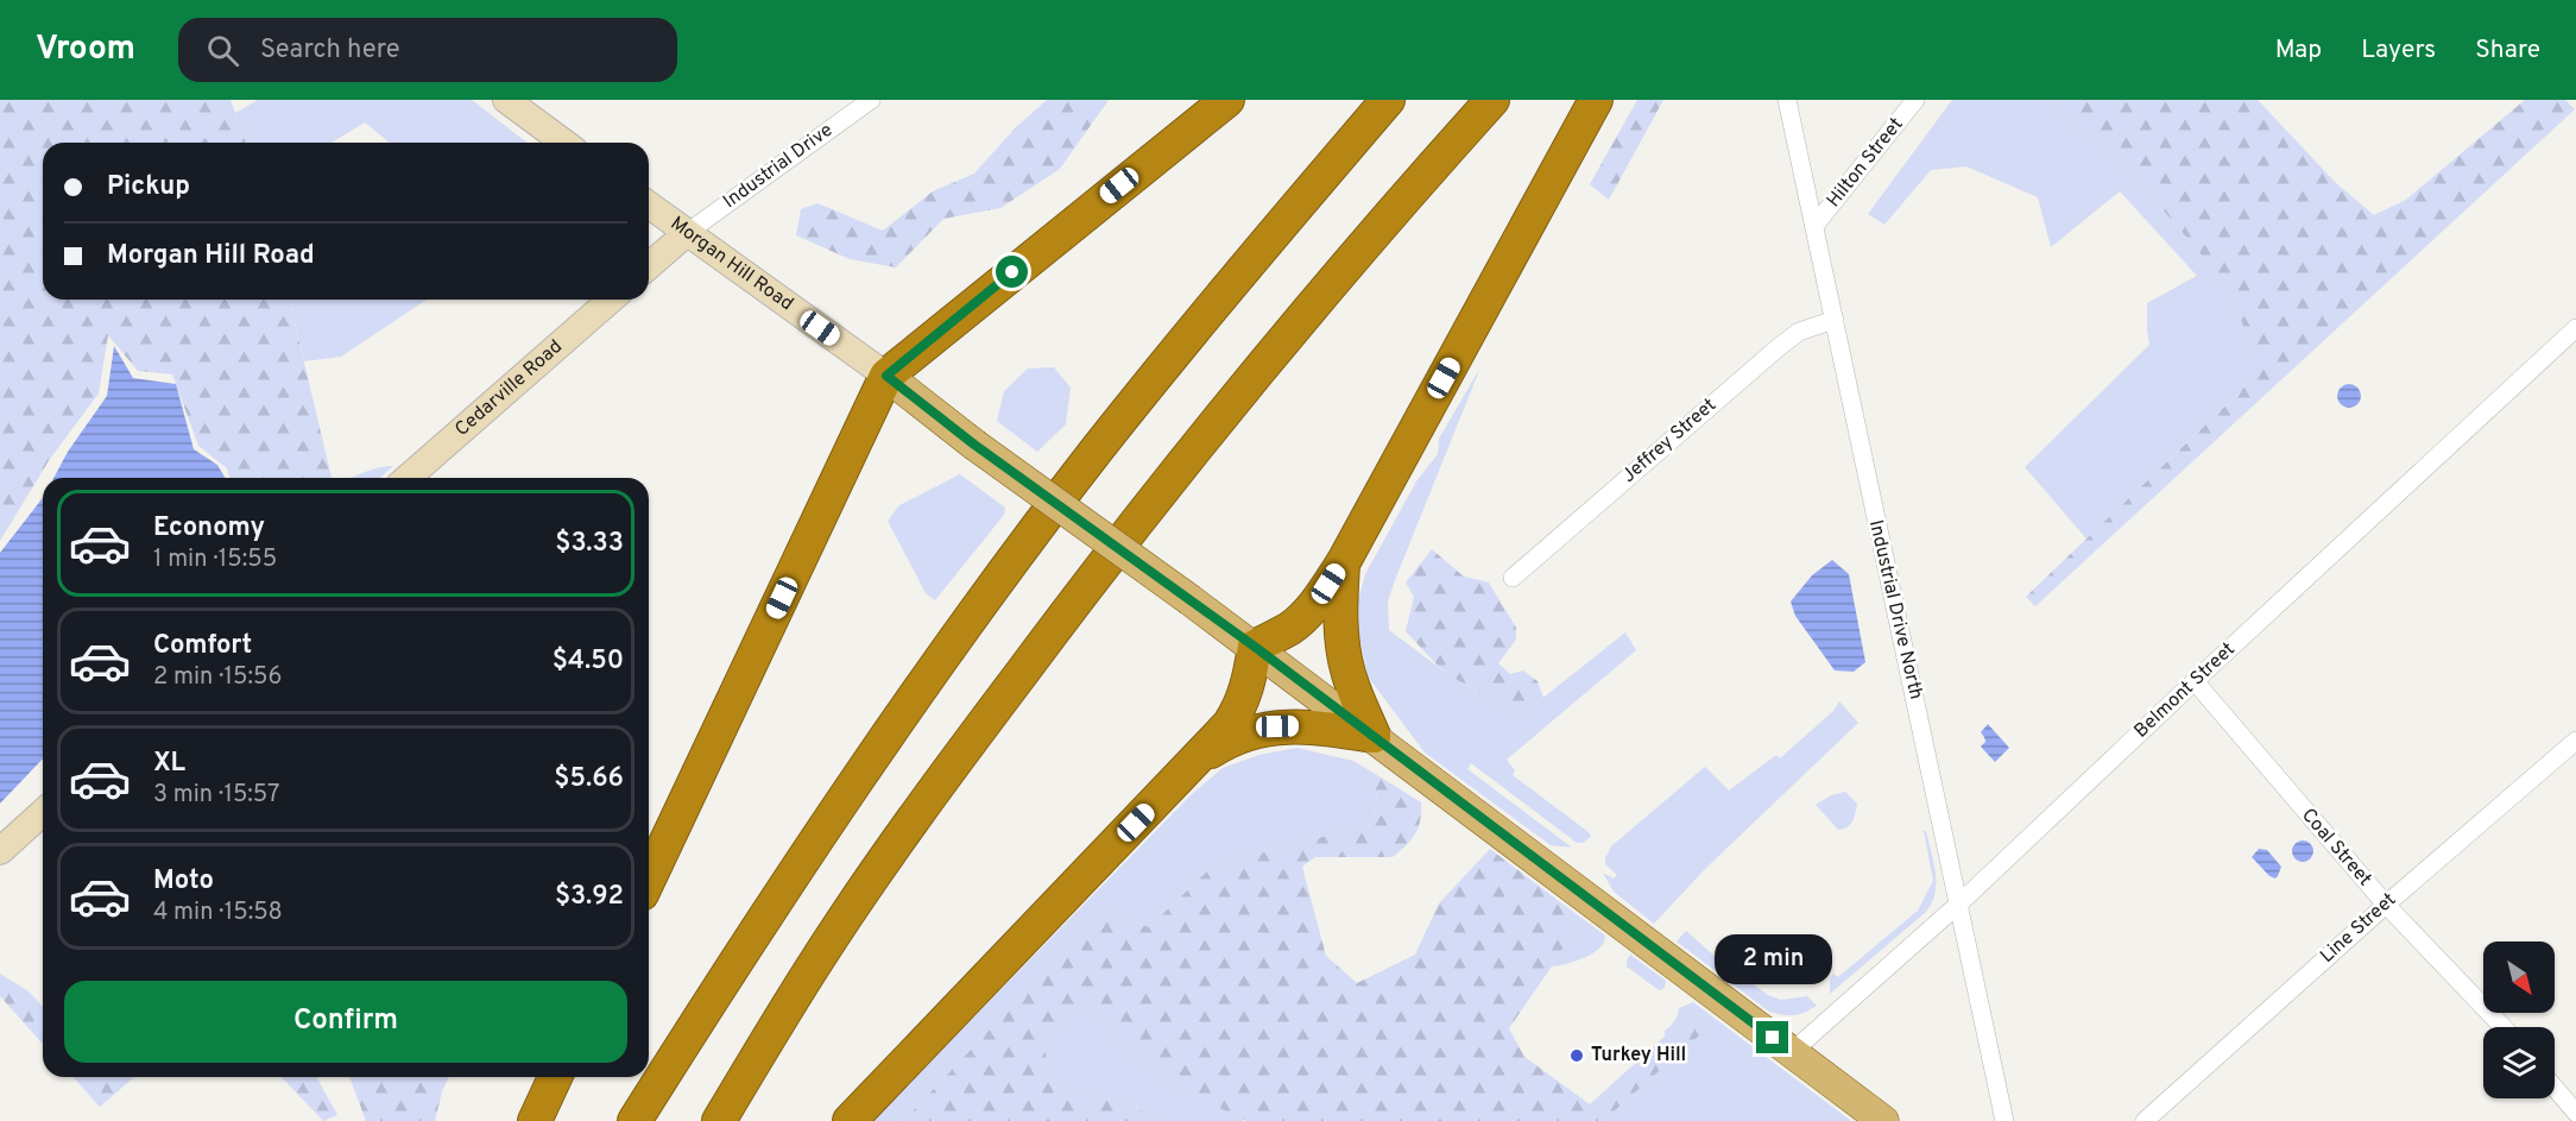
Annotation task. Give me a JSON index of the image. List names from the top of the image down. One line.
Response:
{"streets":{"main road":["Morgan Hill Road","Cedarville Road"],"street":["Hilton Street","Industrial Drive","Jeffrey Street","Industrial Drive North","Belmont Street","Coal Street","Line Street"]},"crossings":[["Hilton Street","Industrial Drive North"],["Industrial Drive","Morgan Hill Road"],["Morgan Hill Road","Belmont Street"],["Jeffrey Street","Industrial Drive North"],["Industrial Drive North","Belmont Street"],["Belmont Street","Coal Street"],["Coal Street","Line Street"]],"places":["Turkey Hill"],"north":"bottom right","page":{"header":"Vroom","search":"Search here","nav":["Map","Layers","Share"],"banner":["Pickup","Morgan Hill Road"],"list":[{"name":"Economy","note":"1 min · 15:55","value":"$3.33"},{"name":"Comfort","note":"2 min · 15:56","value":"$4.50"},{"name":"XL","note":"3 min · 15:57","value":"$5.66"},{"name":"Moto","note":"4 min · 15:58","value":"$3.92"}],"bubble":"2 min","buttons":"Confirm"}}
